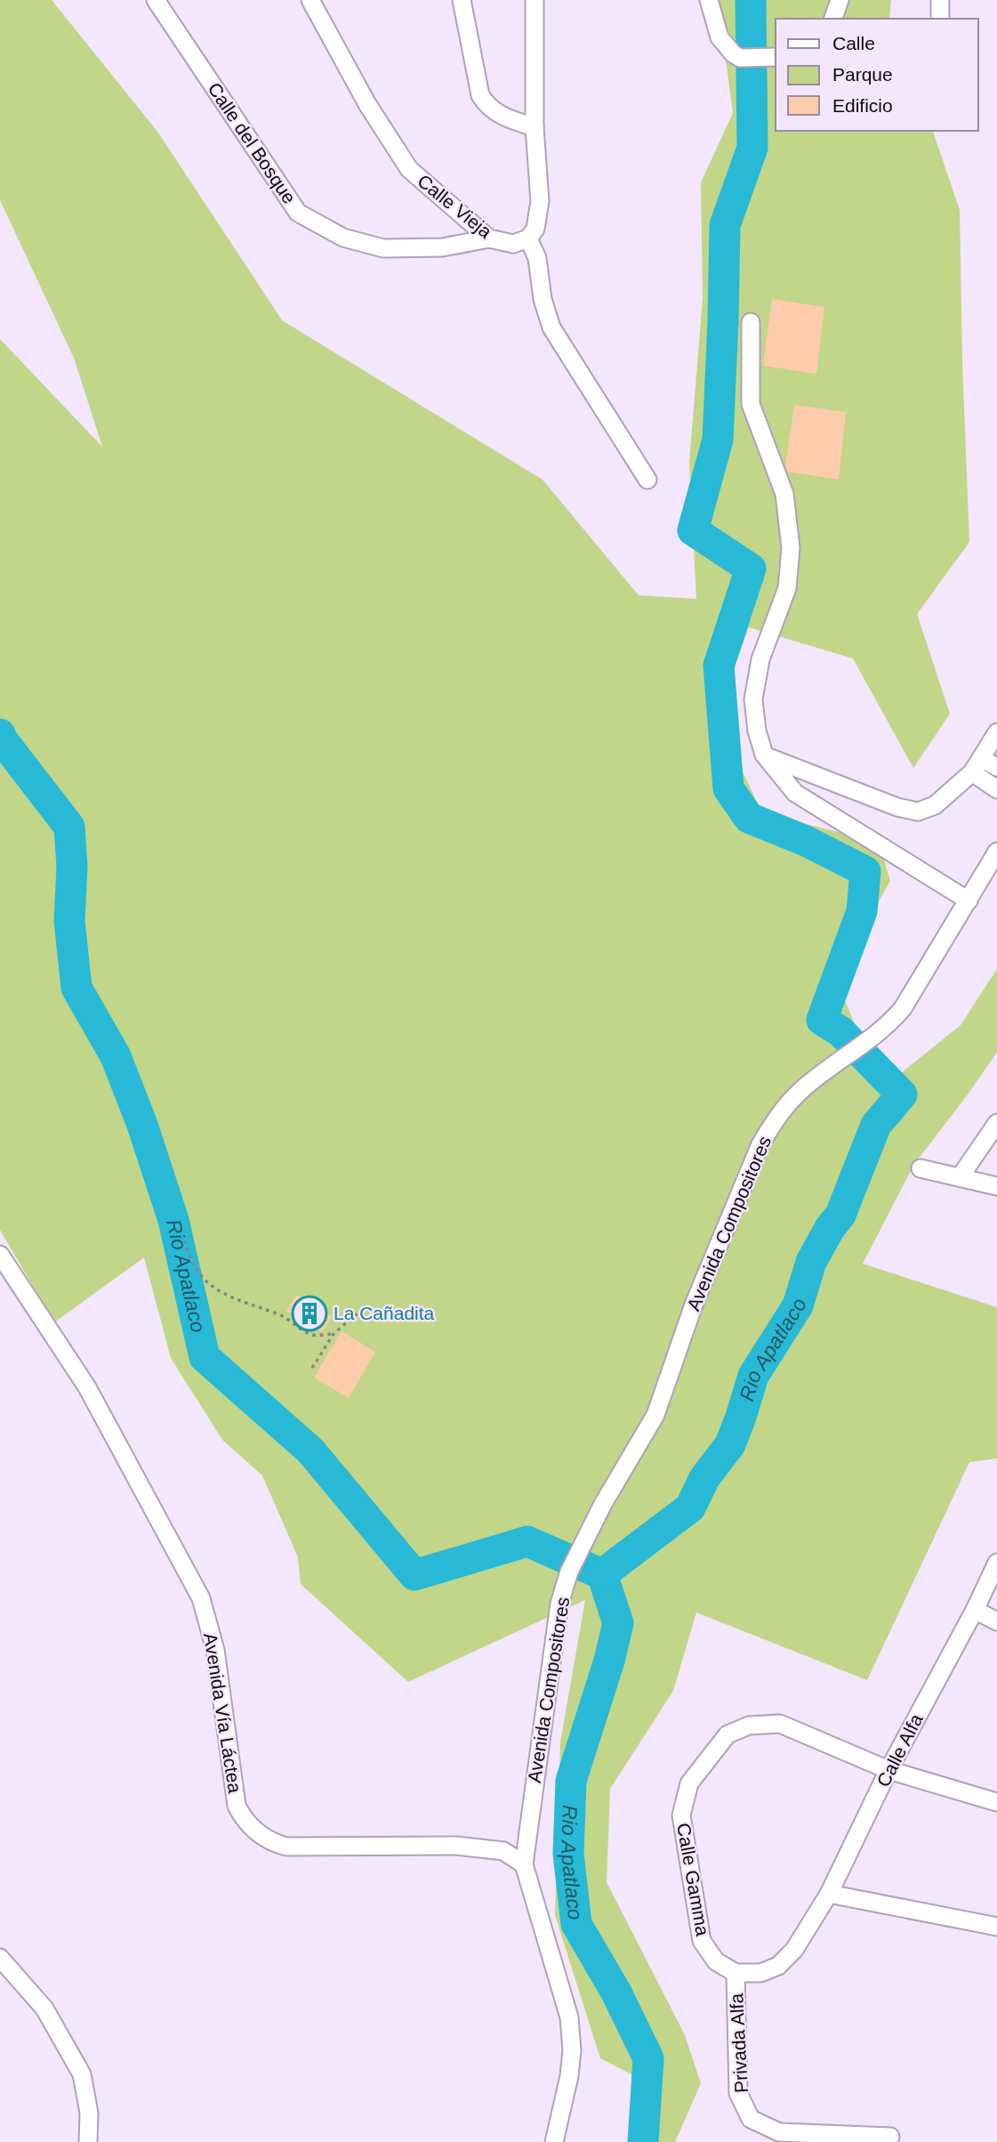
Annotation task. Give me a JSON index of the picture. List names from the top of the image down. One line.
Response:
{"streets":{"street":["Calle del Bosque","Calle Vieja","Avenida Compositores","Avenida Vía Láctea","Calle Alfa","Calle Gamma","Privada Alfa"]},"crossings":[["Calle del Bosque","Calle Vieja"],["Avenida Compositores","Avenida Vía Láctea"],["Calle Alfa","Calle Gamma"],["Calle Alfa","Privada Alfa"],["Calle Gamma","Privada Alfa"]],"water":["Rio Apatlaco"],"places":{"building":["La Cañadita"]},"legend":["Calle","Parque","Edificio"]}
